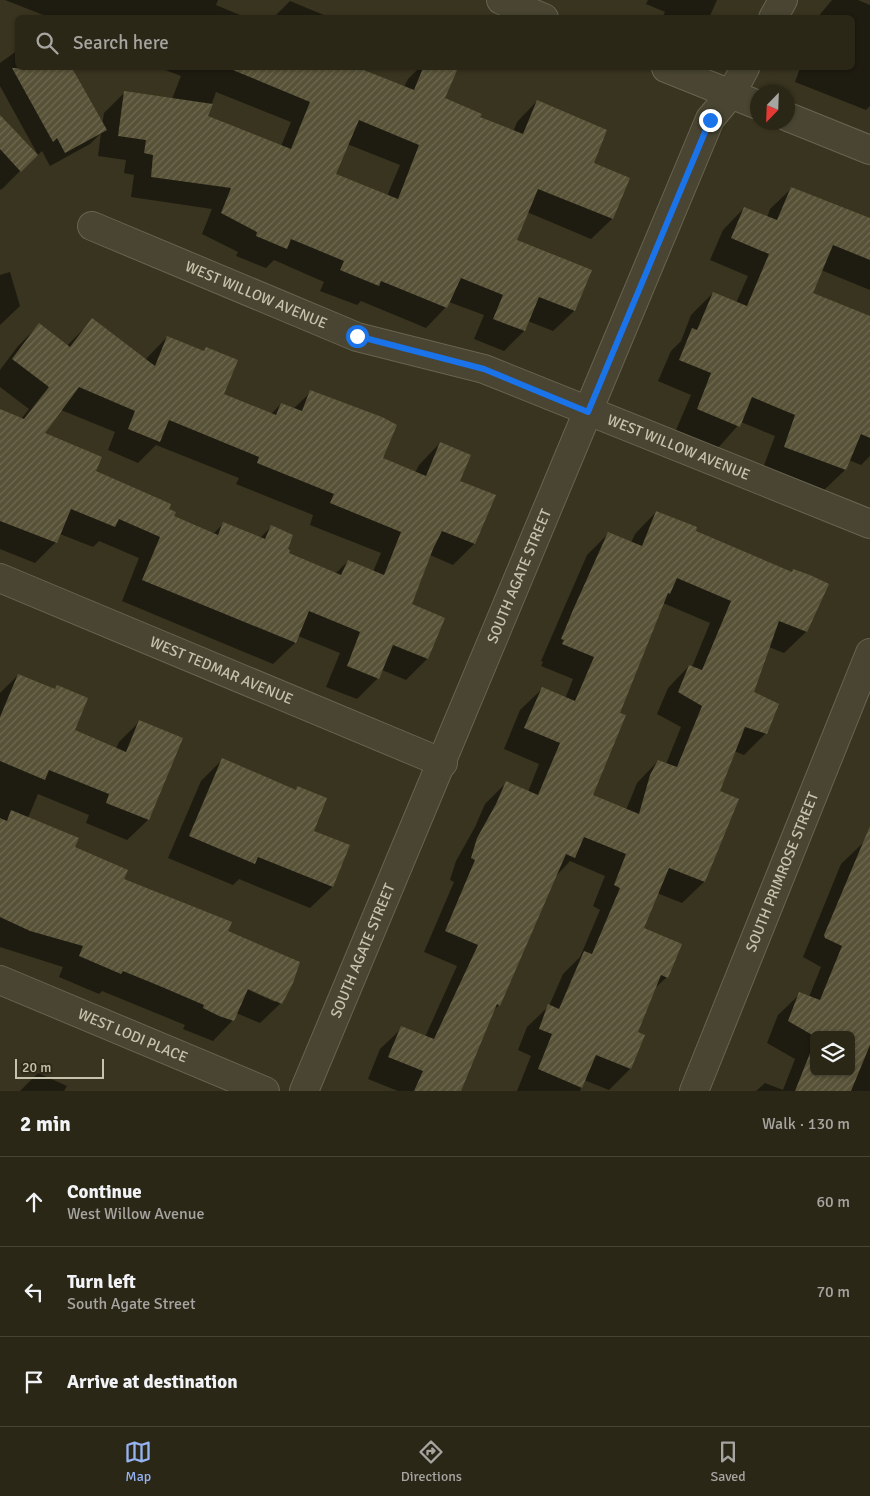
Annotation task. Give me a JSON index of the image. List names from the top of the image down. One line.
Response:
{"streets":{"street":["WEST WILLOW AVENUE","SOUTH AGATE STREET","WEST TEDMAR AVENUE","SOUTH PRIMROSE STREET","WEST LODI PLACE"]},"crossings":[["WEST WILLOW AVENUE","SOUTH AGATE STREET"],["SOUTH AGATE STREET","WEST TEDMAR AVENUE"]],"scale_bar":"20 m","north":"bottom left","page":{"search":"Search here","scale":"20 m","heading":["2 min","Walk · 130 m"],"list":[["Continue","West Willow Avenue","60 m"],["Turn left","South Agate Street","70 m"],"Arrive at destination"],"nav":["Map","Directions","Saved"]}}
